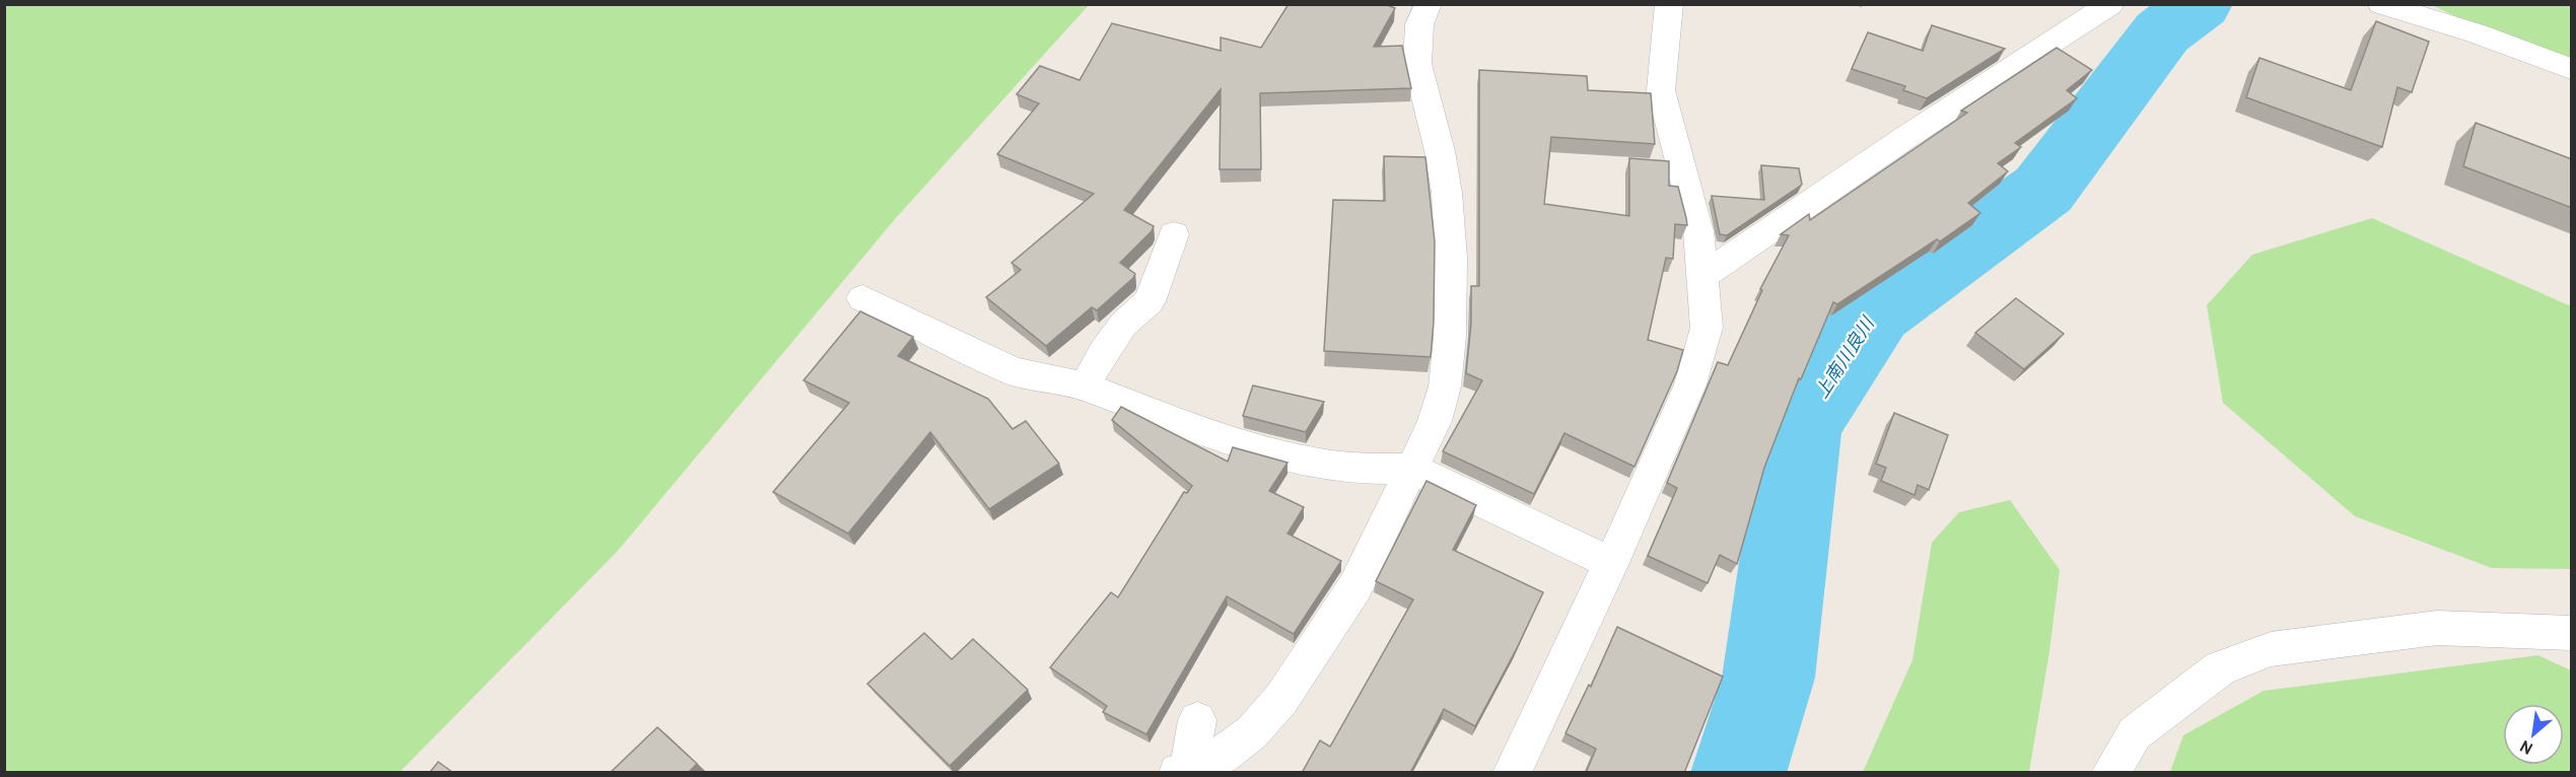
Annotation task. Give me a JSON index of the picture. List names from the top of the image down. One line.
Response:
{"water":["上南川良川"],"north":"bottom left"}
